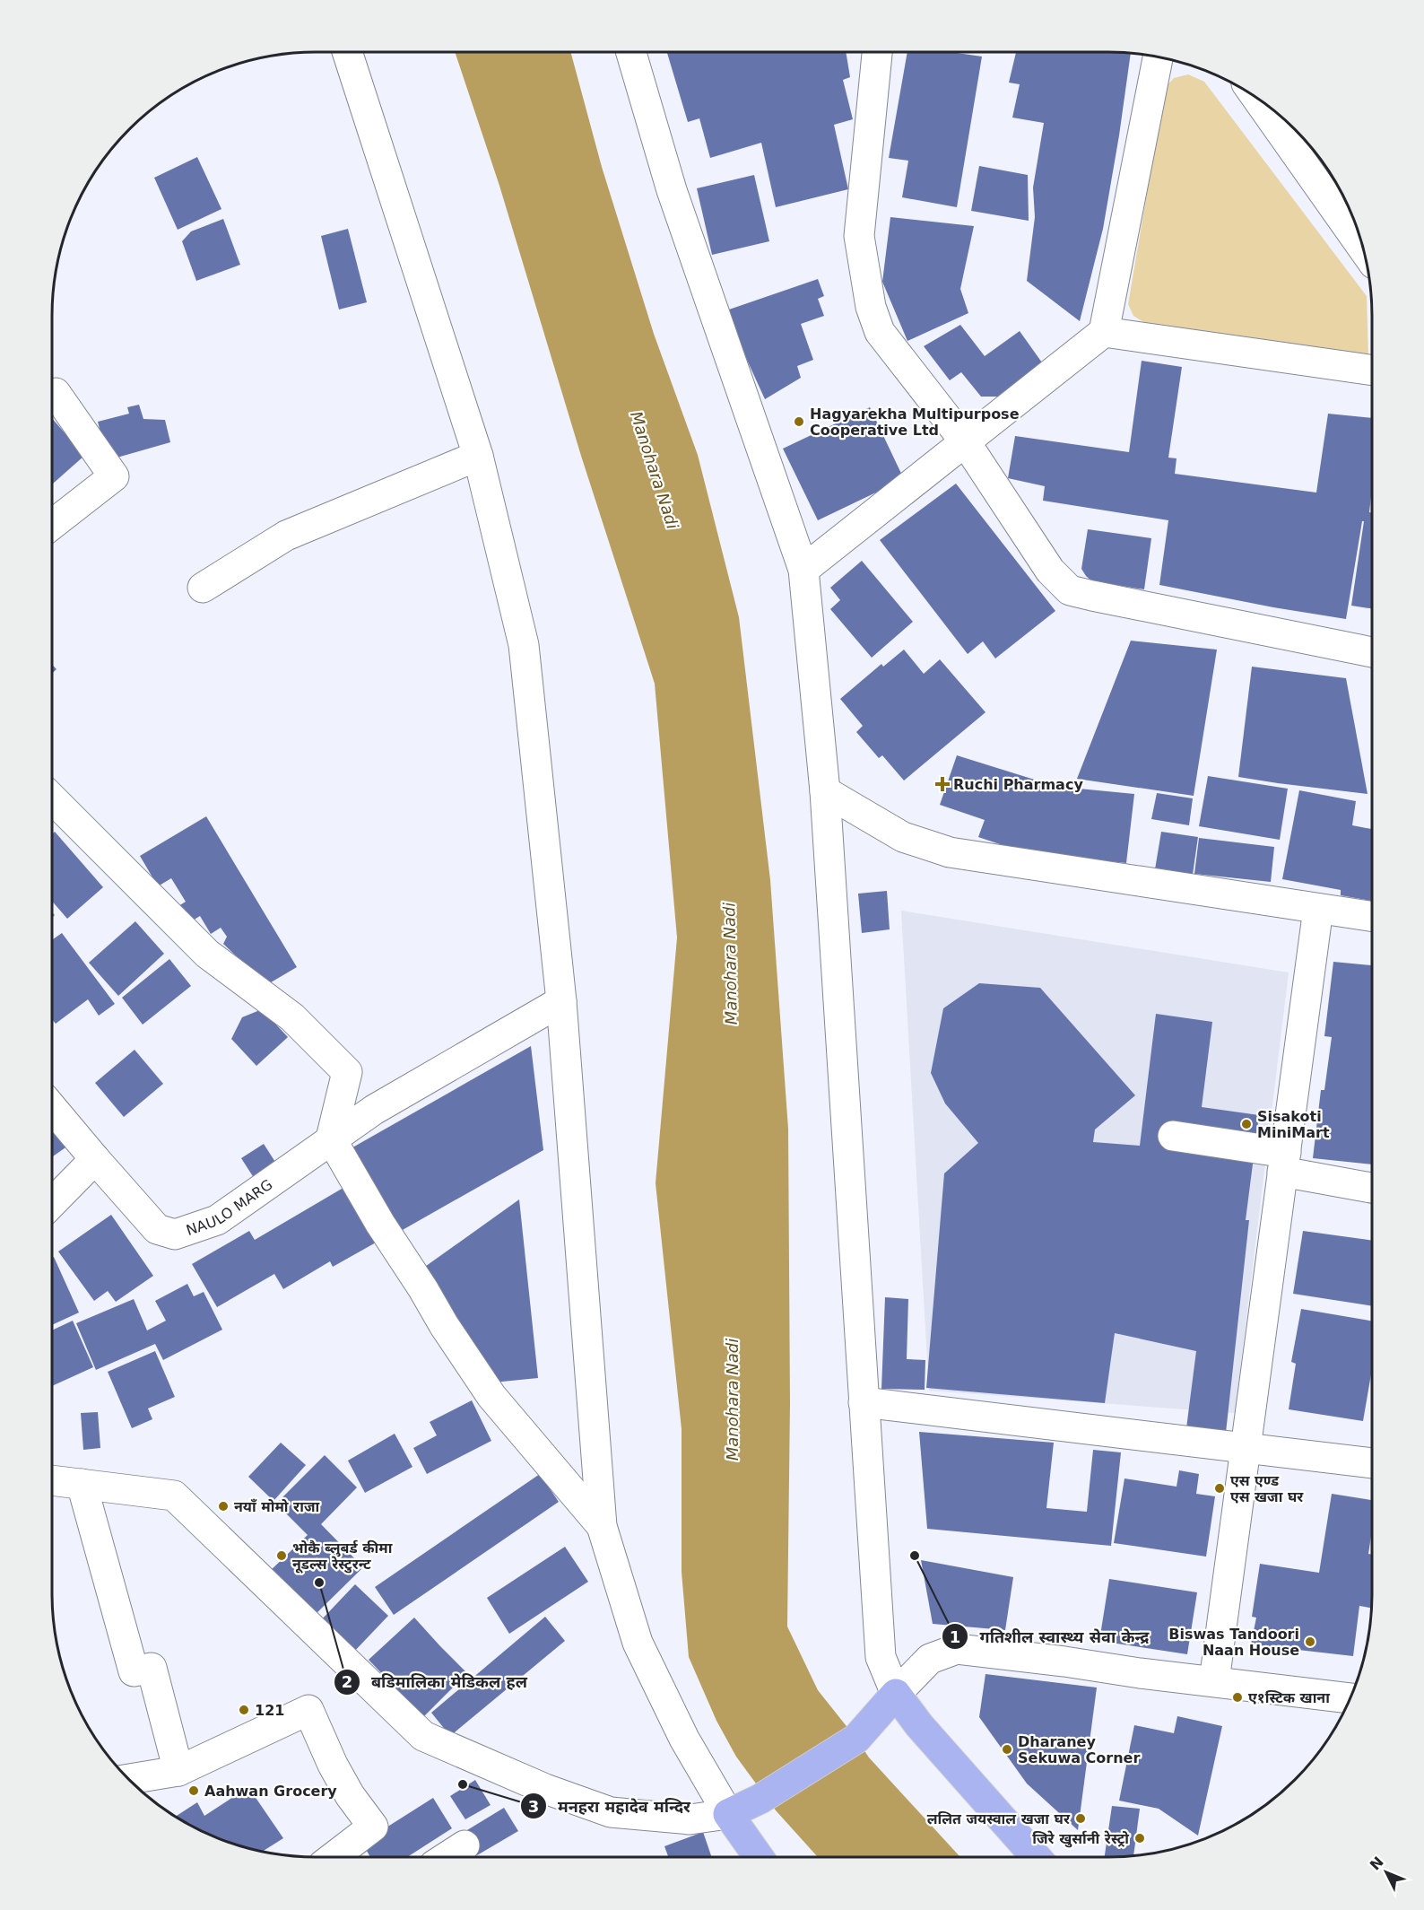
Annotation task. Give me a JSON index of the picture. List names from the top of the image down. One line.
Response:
{"streets":{"street":["NAULO MARG"]},"water":["Manohara Nadi"],"places":{"other":["Hagyarekha Multipurpose Cooperative Ltd","Sisakoti MiniMart","एस एण्ड एस खजा घर","नयाँ मोमो राजा","भोकै ब्लुबर्ड कीमा नूडल्स रेस्टुरन्ट","गतिशील स्वास्थ्य सेवा केन्द्र","बडिमालिका मेडिकल हल","Biswas Tandoori Naan House","ए१स्टिक खाना","121","Dharaney Sekuwa Corner","मनहरा महादेव मन्दिर","Aahwan Grocery","ललित जयस्वाल खजा घर","जिरे खुर्सानी रेस्ट्रो"],"health":["Ruchi Pharmacy"]},"north":"top left"}
